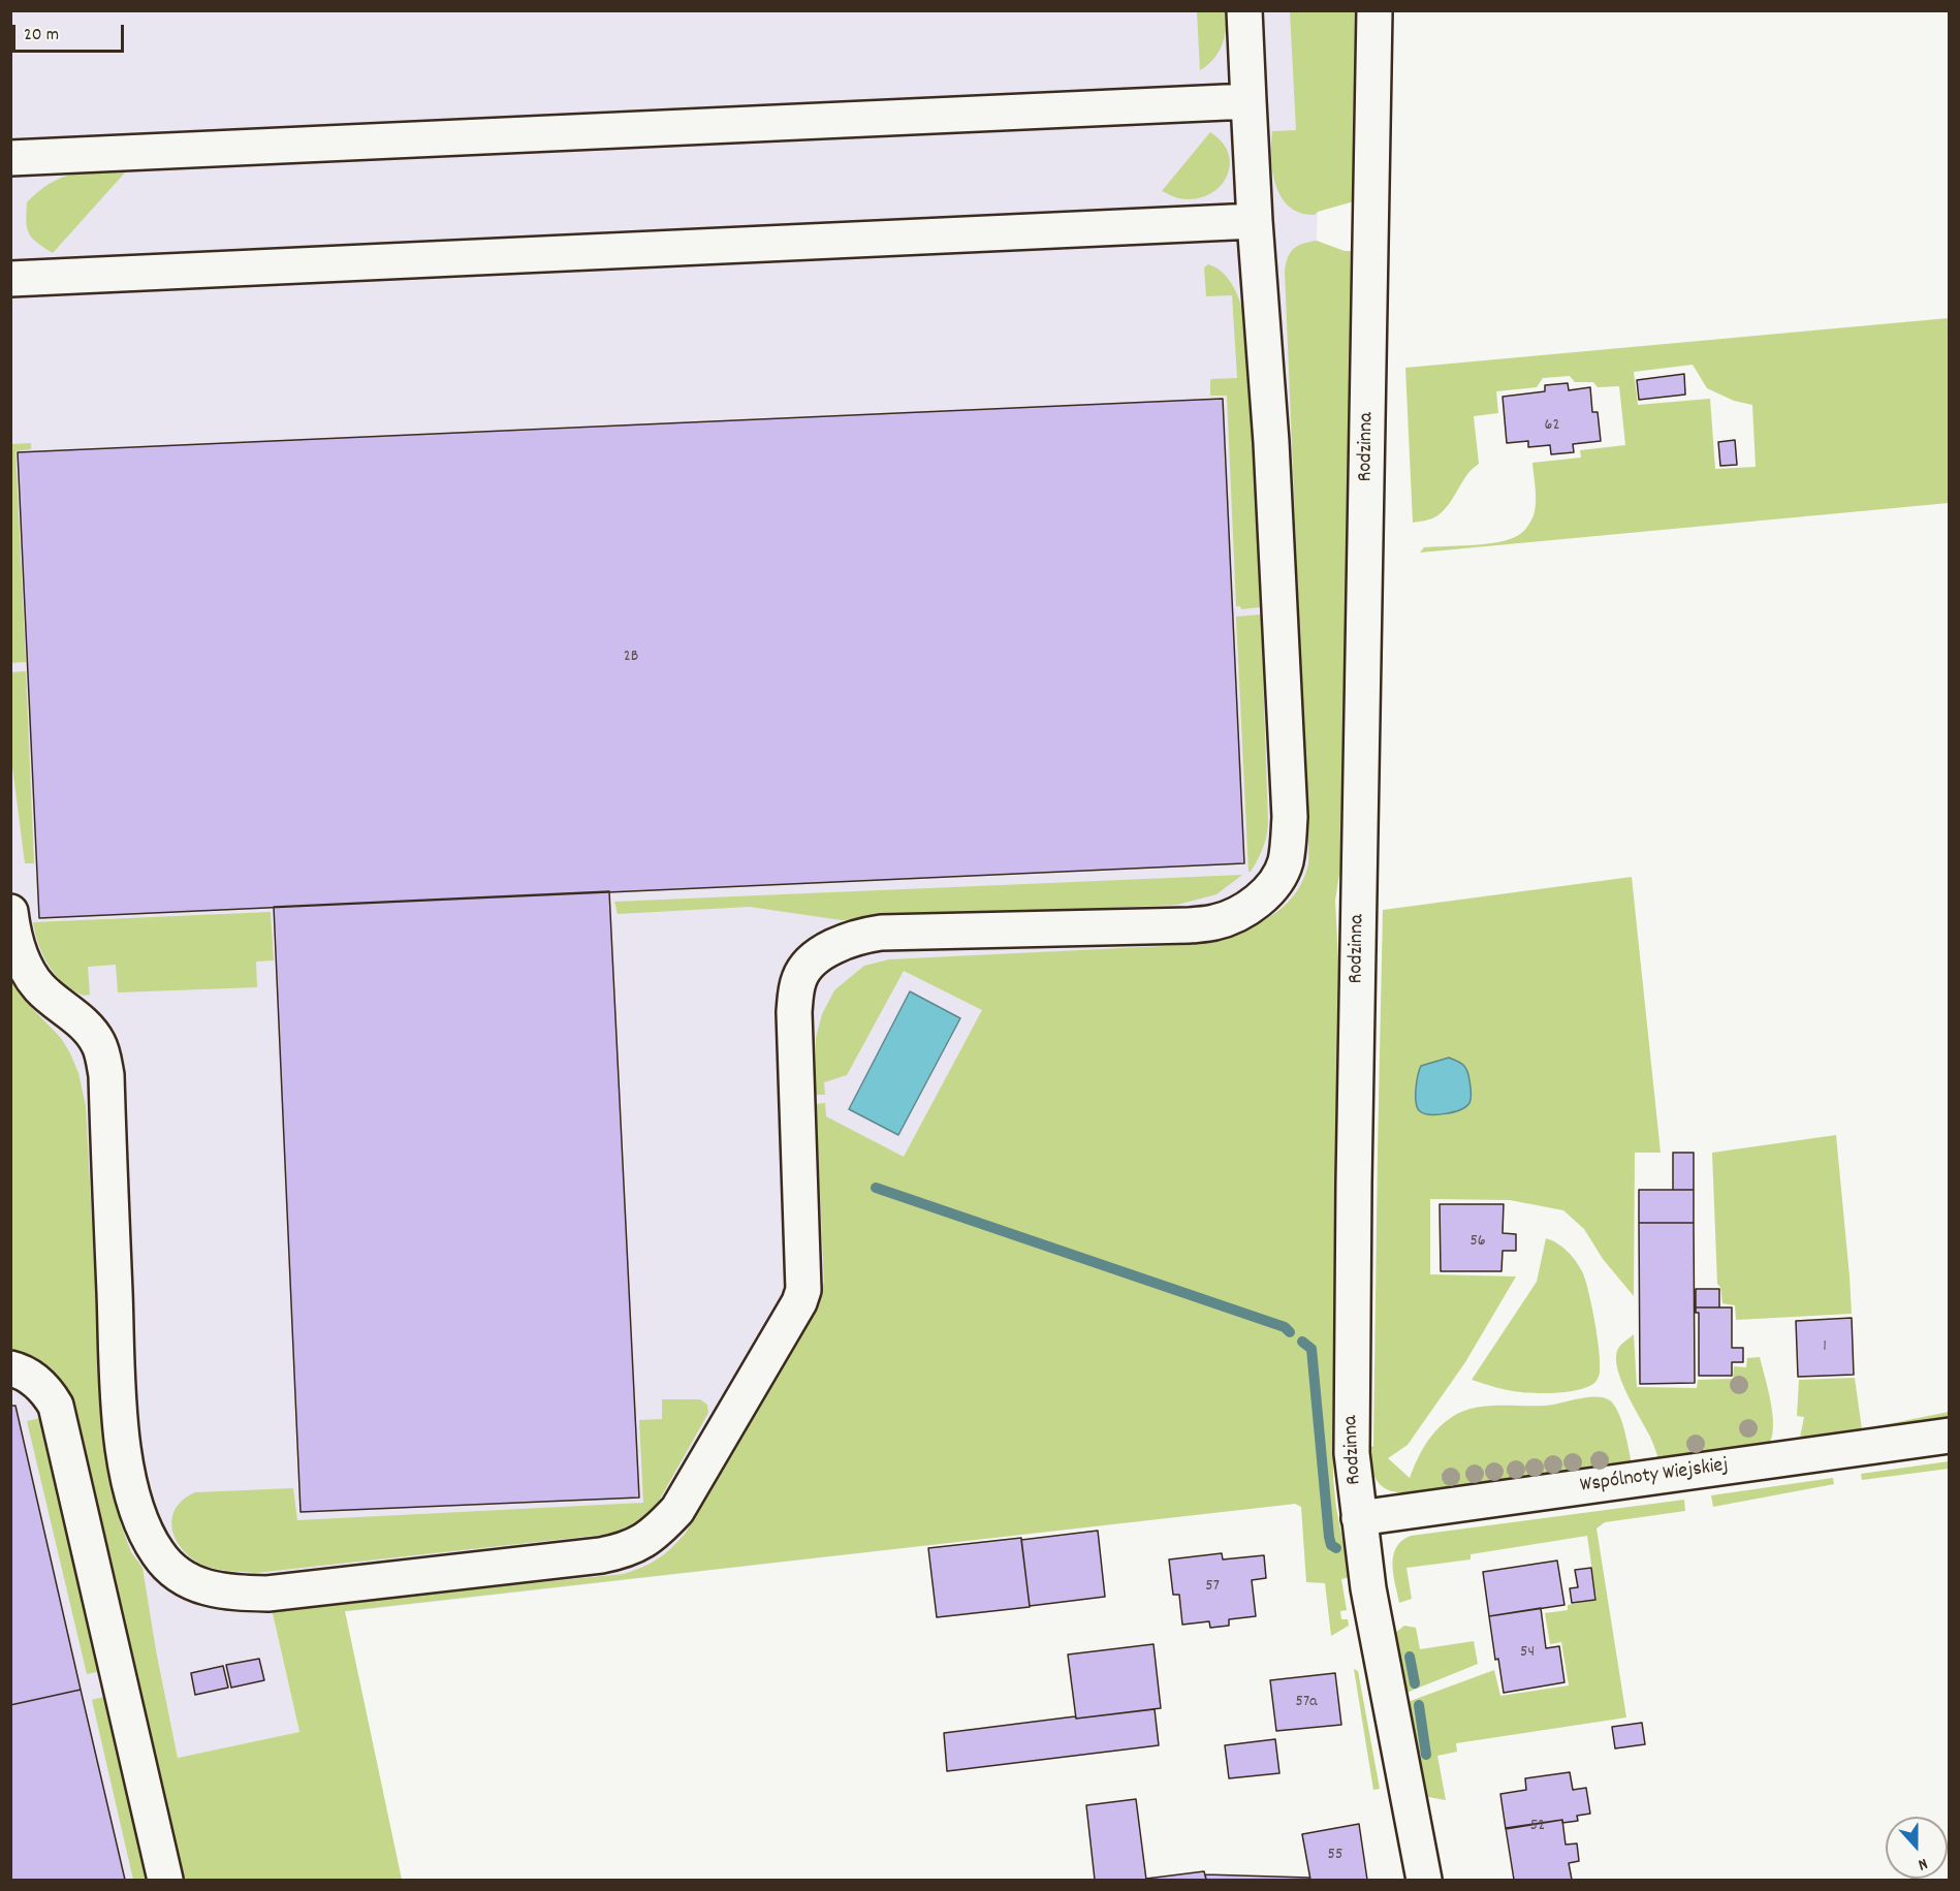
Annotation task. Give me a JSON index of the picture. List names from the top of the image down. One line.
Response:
{"streets":{"street":["Rodzinna","Wspólnoty Wiejskiej"]},"crossings":[["Rodzinna","Wspólnoty Wiejskiej"]],"house_numbers":["62","2B","56","1","57","54","57a","52","55"],"scale_bar":"20 m","north":"bottom"}
